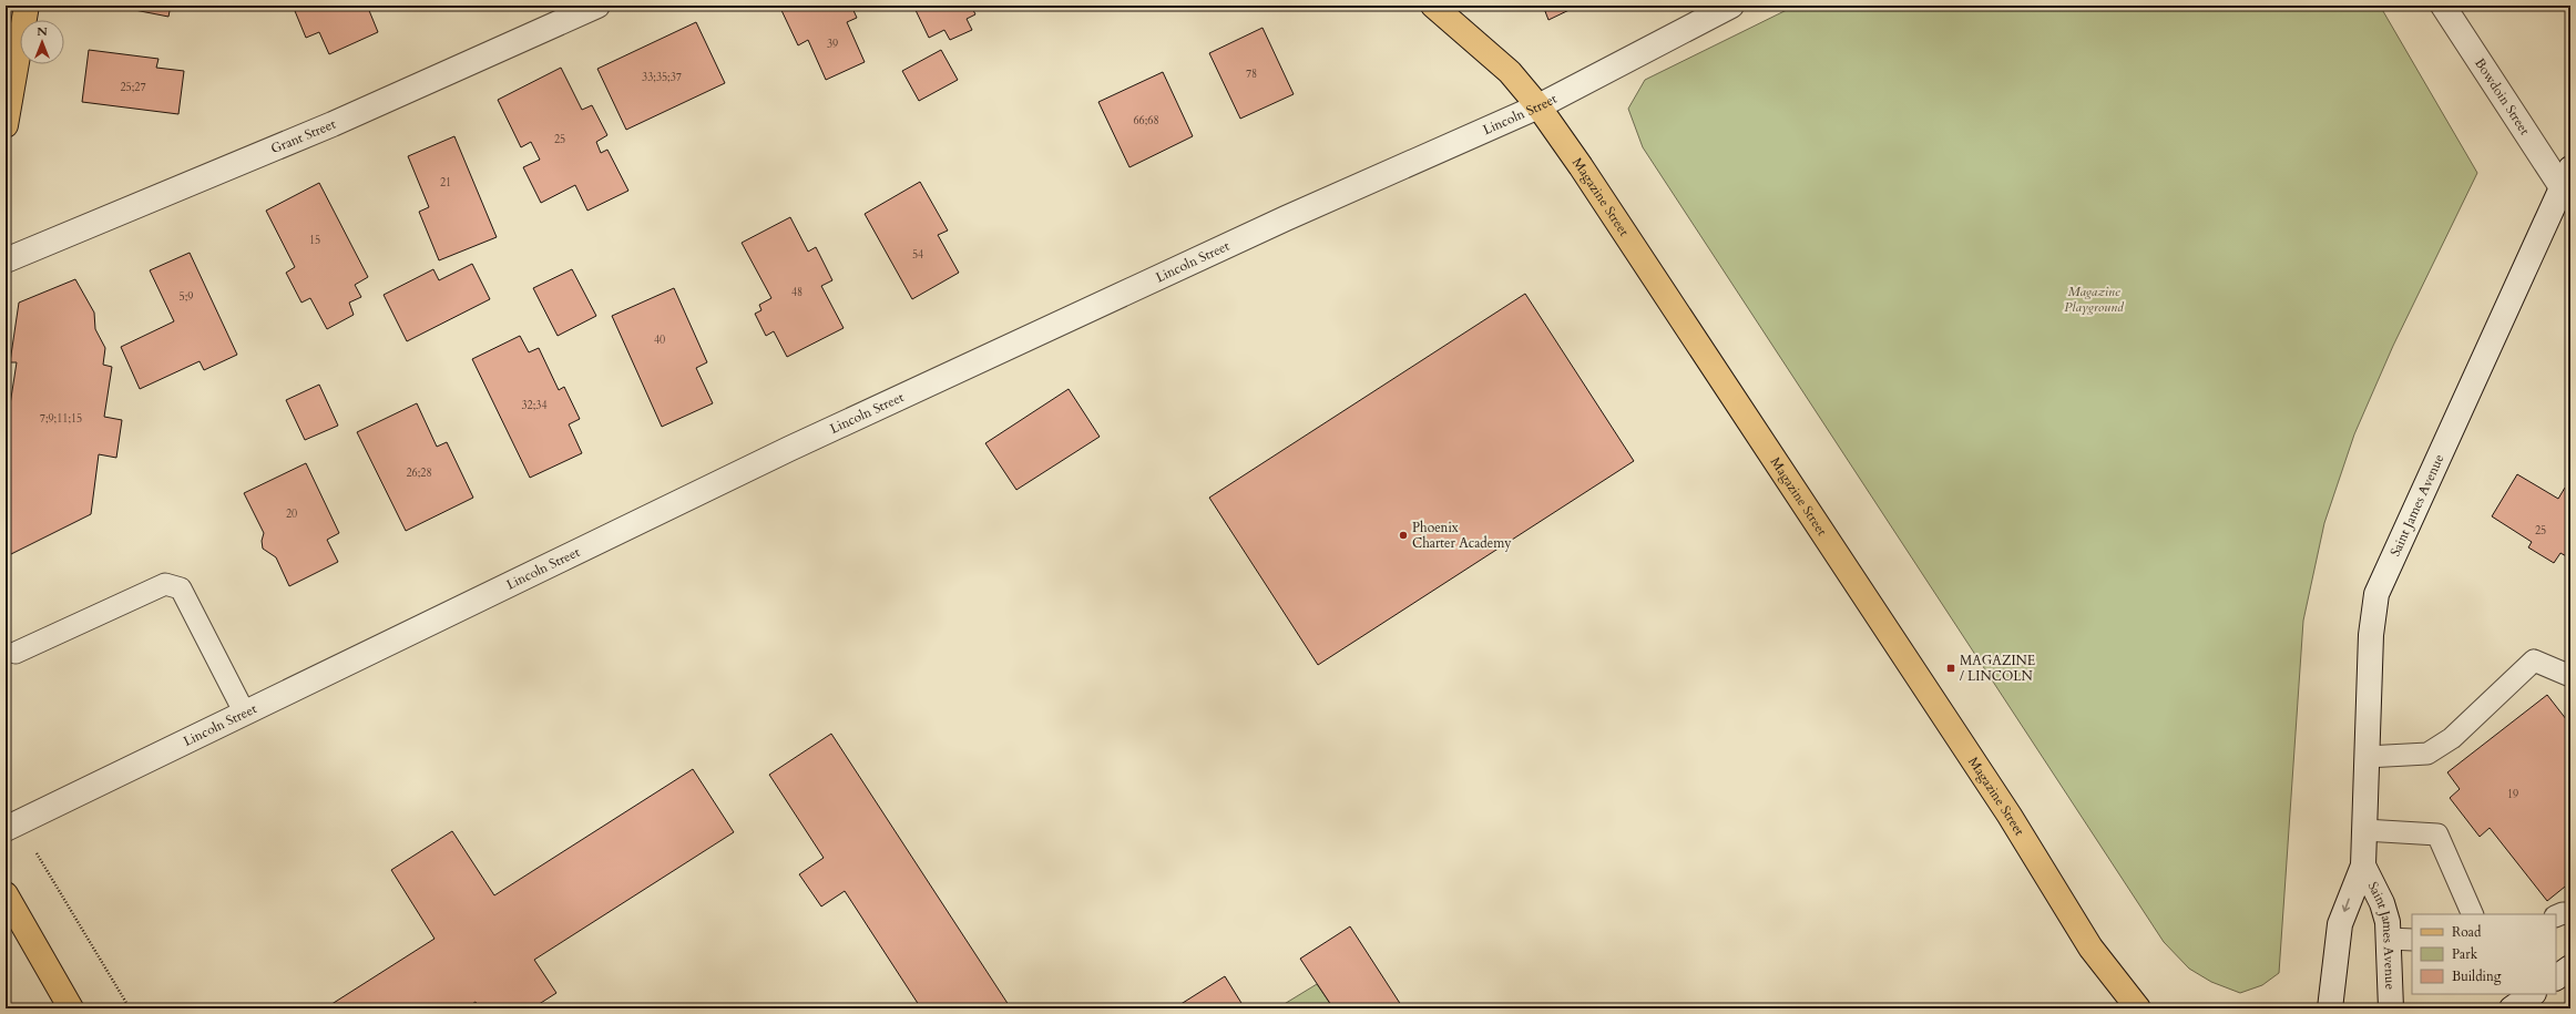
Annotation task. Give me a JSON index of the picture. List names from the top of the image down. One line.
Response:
{"streets":{"main road":["Magazine Street"],"street":["Bowdoin Street","Lincoln Street","Grant Street","Saint James Avenue"]},"crossings":[["Bowdoin Street","Saint James Avenue"],["Lincoln Street","Magazine Street"]],"parks":["Magazine Playground"],"places":{"other":["Phoenix Charter Academy"],"transit":["MAGAZINE / LINCOLN"]},"house_numbers":["39","78","33;35;37","25;27","66;68","25","21","15","54","48","5;9","40","32;34","7;9;11;15","26;28","20","25","19"],"legend":["Road","Park","Building"],"north":"top"}
